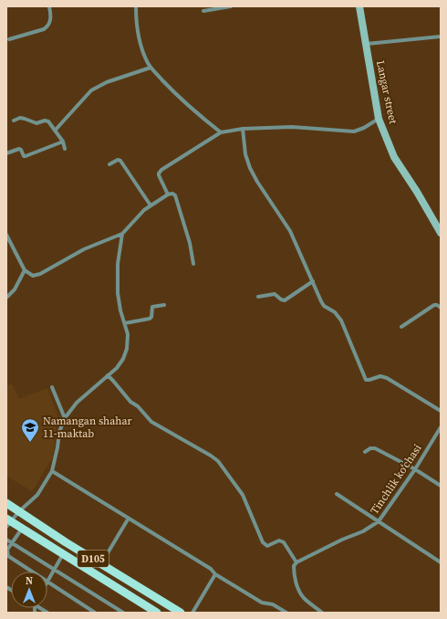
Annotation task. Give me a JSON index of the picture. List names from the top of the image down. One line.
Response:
{"streets":{"main road":["D105"],"street":["Langar street","Tinchlik koʻchasi"]},"places":{"school or university":["Namangan shahar 11-maktab"]},"north":"top"}
